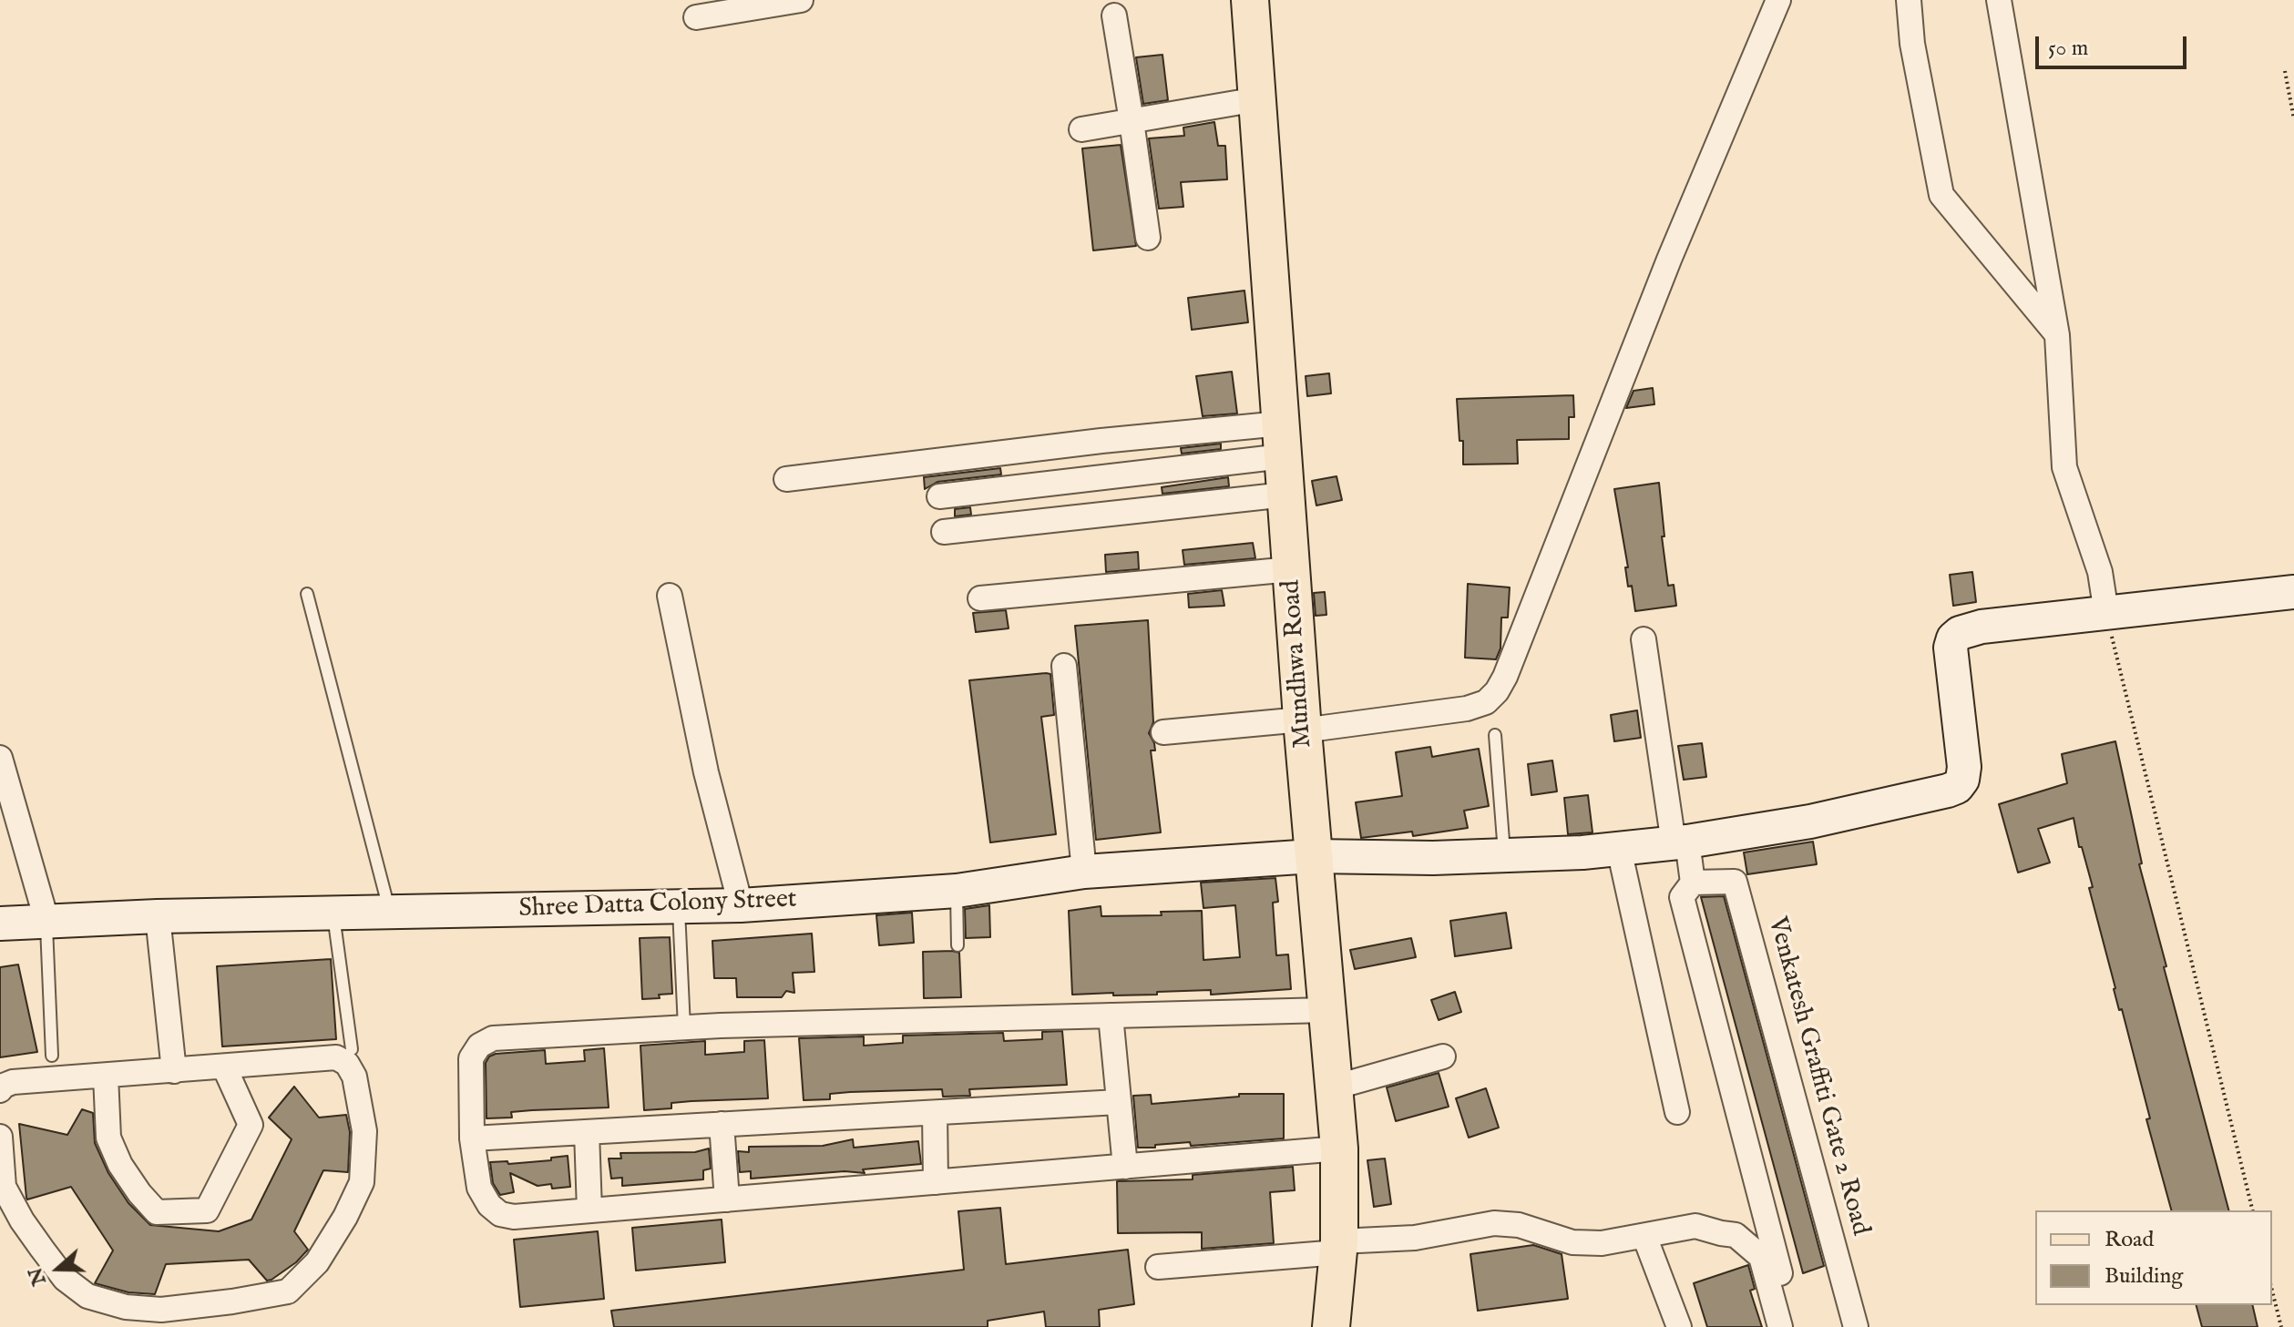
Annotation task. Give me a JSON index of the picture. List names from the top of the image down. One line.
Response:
{"streets":{"main road":["Mundhwa Road"],"street":["Shree Datta Colony Street","Venkatesh Graffiti Gate 2 Road"]},"crossings":[["Mundhwa Road","Shree Datta Colony Street"]],"legend":["Road","Building"],"scale_bar":"50 m","north":"left"}
